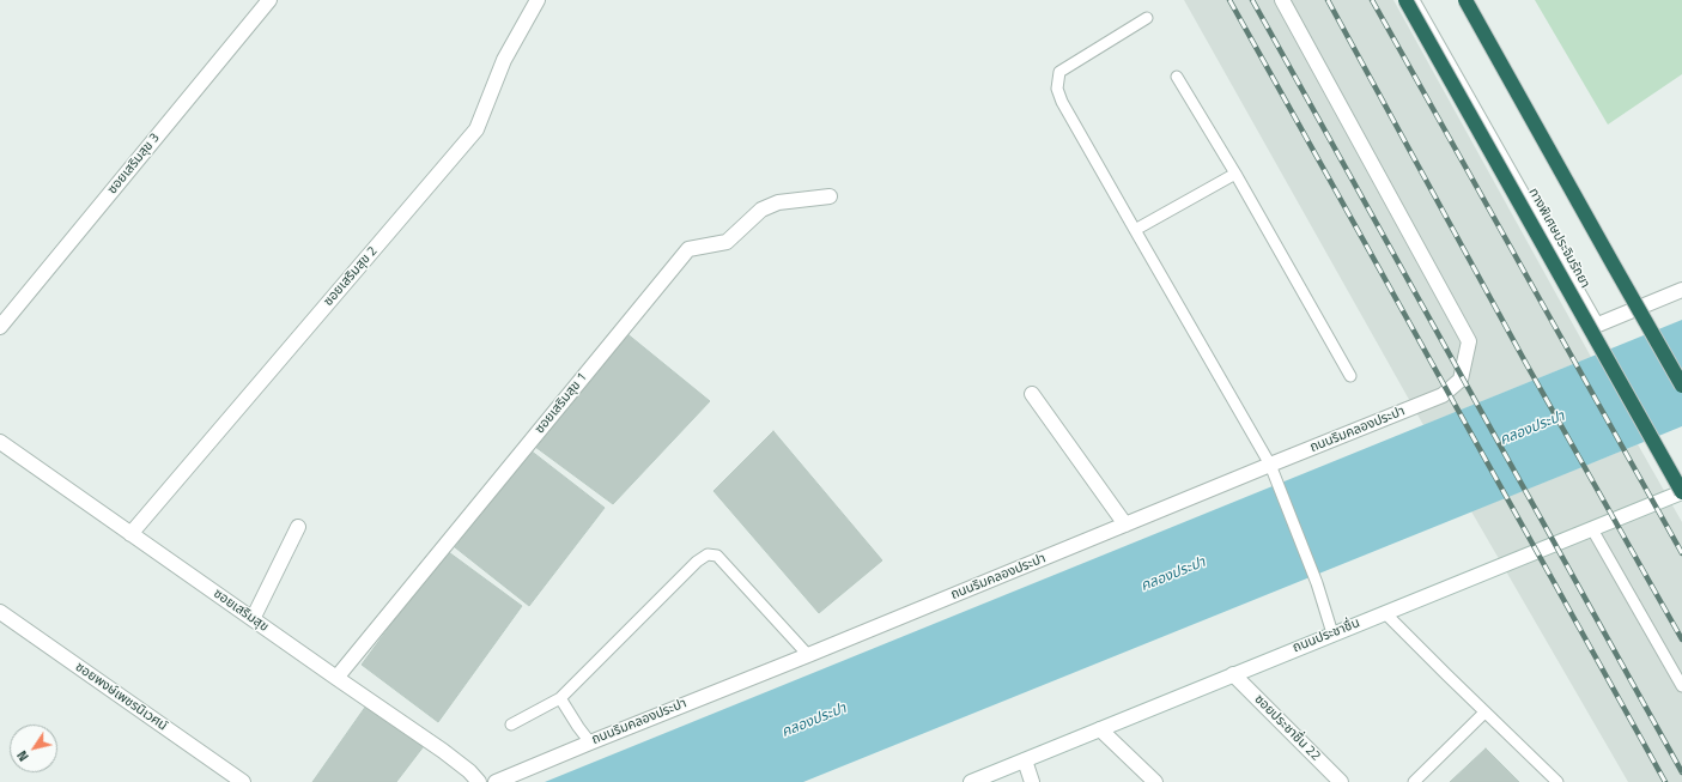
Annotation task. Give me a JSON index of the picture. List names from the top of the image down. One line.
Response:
{"streets":{"highway":["ทางพิเศษประจิมรัถยา"],"street":["ซอยเสริมสุข 3","ซอยเสริมสุข 2","ซอยเสริมสุข 1","ถนนริมคลองประปา","ซอยเสริมสุข","ถนนประชาชื่น","ซอยพงษ์เพชรนิเวศน์","ซอยประชาชื่น 22"]},"crossings":[["ทางพิเศษประจิมรัถยา","ถนนประชาชื่น"],["ซอยเสริมสุข 2","ซอยเสริมสุข"],["ซอยเสริมสุข 1","ซอยเสริมสุข"],["ถนนประชาชื่น","ซอยประชาชื่น 22"]],"water":["คลองประปา"],"north":"bottom left"}
